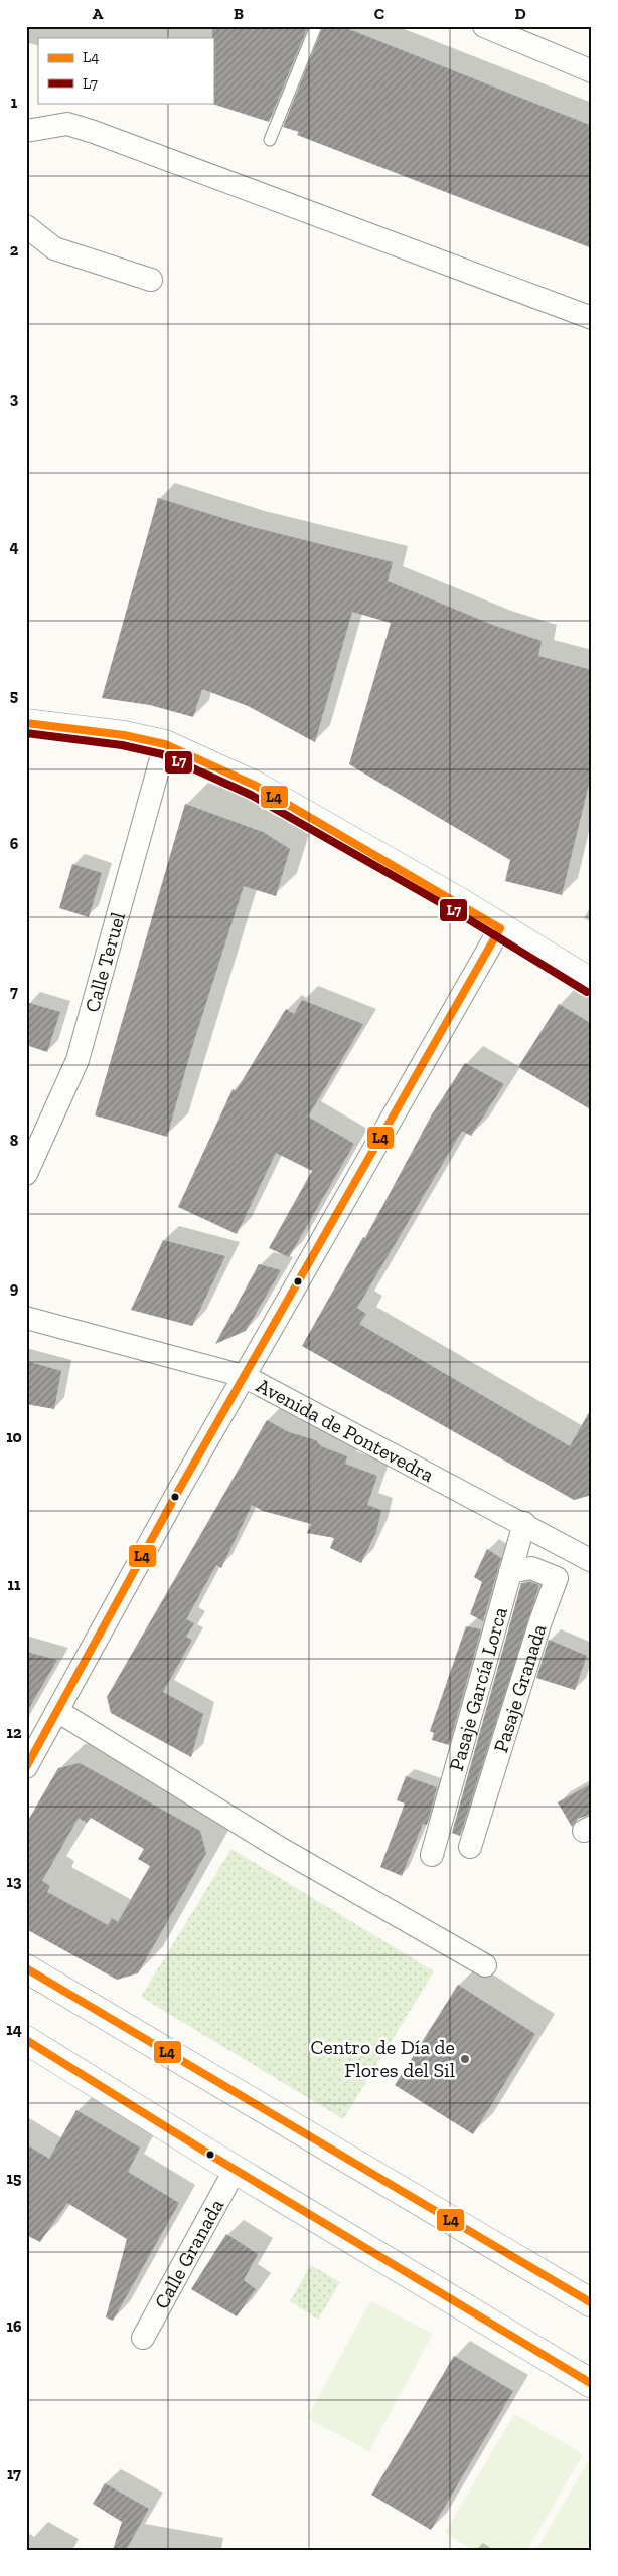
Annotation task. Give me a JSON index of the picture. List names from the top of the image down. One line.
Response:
{"streets":{"street":["Calle Teruel","Avenida de Pontevedra","Pasaje García Lorca","Pasaje Granada","Calle Granada"]},"crossings":[["Avenida de Pontevedra","Pasaje García Lorca"],["Pasaje García Lorca","Pasaje Granada"]],"places":["Centro de Día de Flores del Sil"],"lines":["transit line L4","transit line L7"],"legend":["L4","L7"],"grid":{"columns":["A","B","C","D"],"rows":["1","2","3","4","5","6","7","8","9","10","11","12","13","14","15","16","17"]}}
